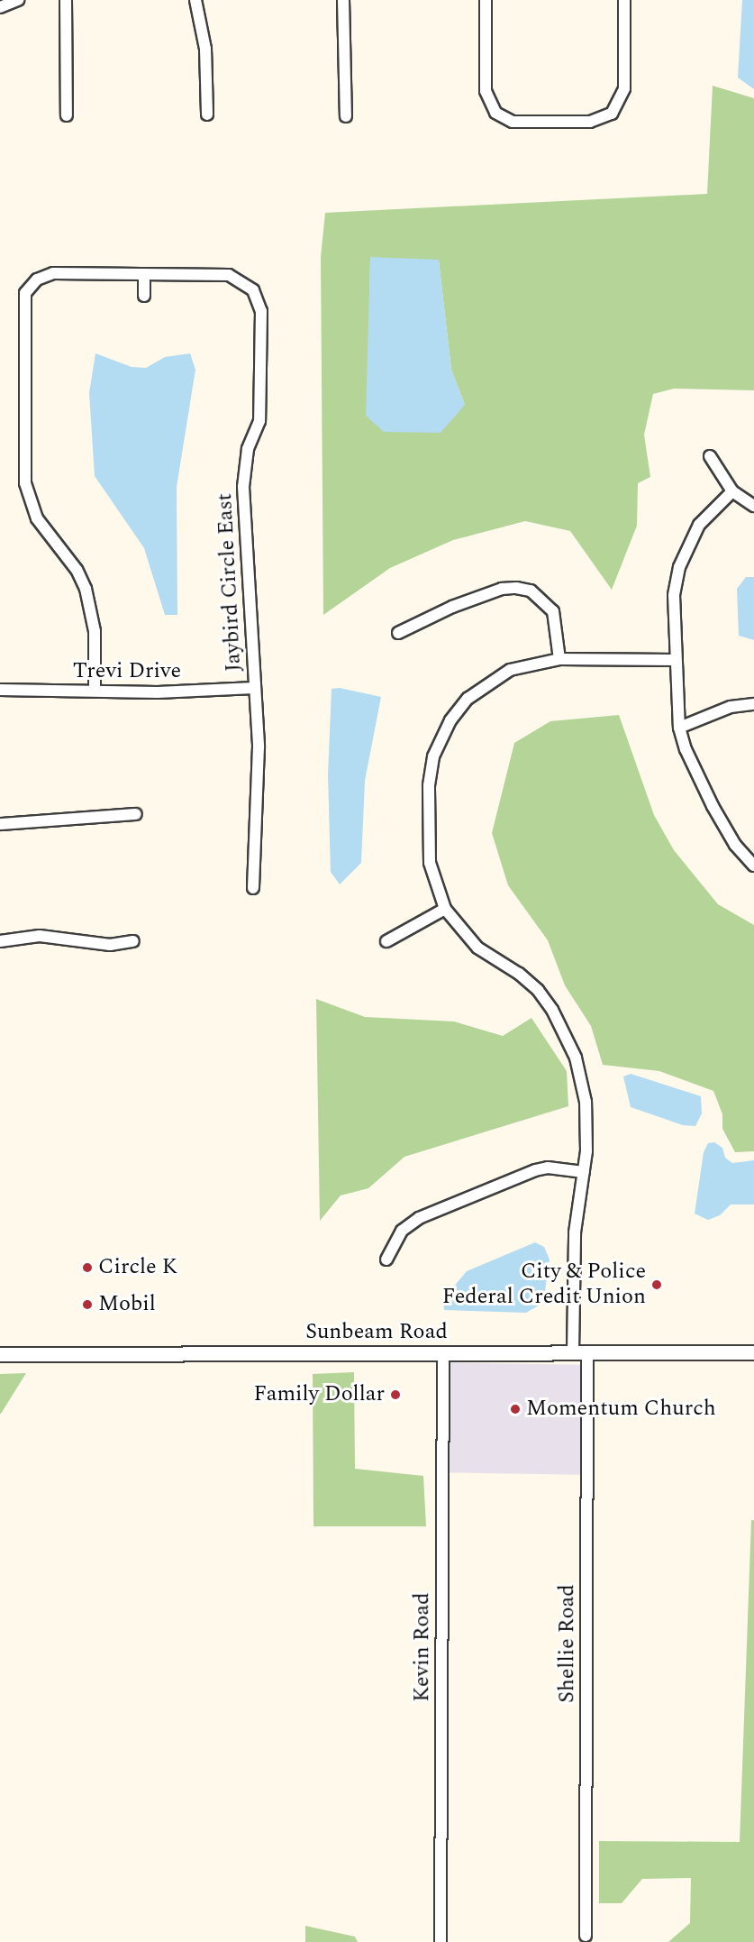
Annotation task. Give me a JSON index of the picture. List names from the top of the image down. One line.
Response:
{"streets":{"street":["Jaybird Circle East","Trevi Drive","Sunbeam Road","Shellie Road","Kevin Road"]},"crossings":[["Jaybird Circle East","Trevi Drive"],["Sunbeam Road","Shellie Road"],["Sunbeam Road","Kevin Road"]],"places":["Circle K","City & Police Federal Credit Union","Mobil","Family Dollar","Momentum Church"]}
